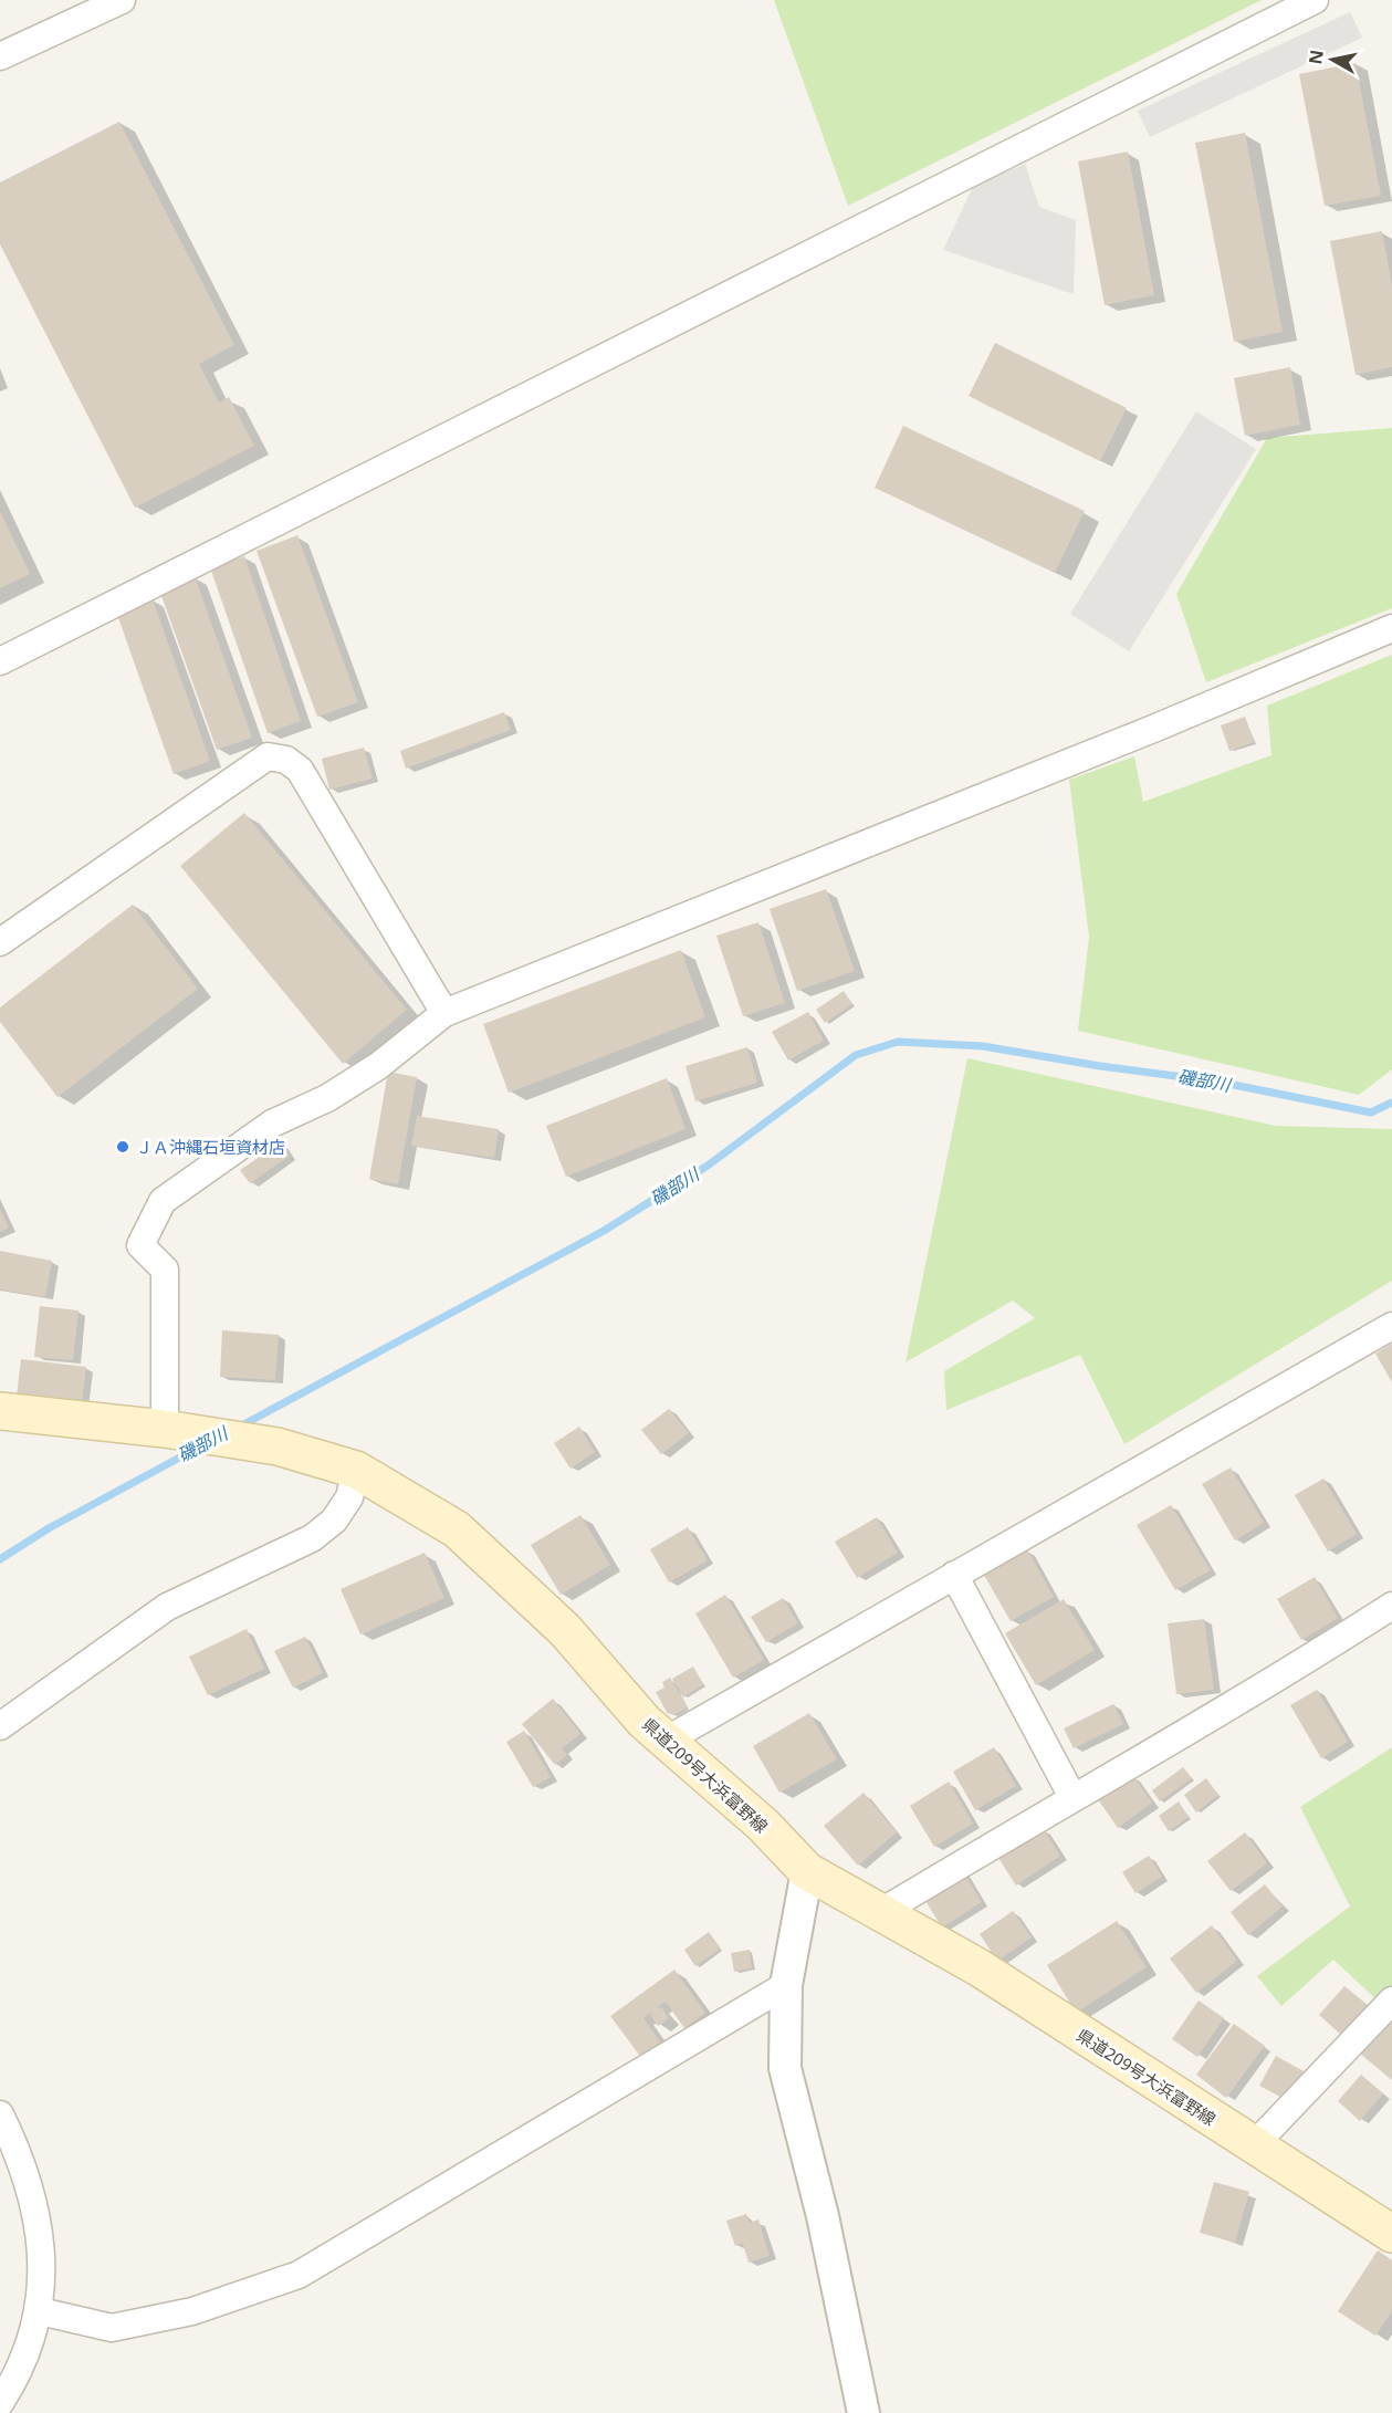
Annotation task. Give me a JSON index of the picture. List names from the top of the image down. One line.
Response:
{"streets":{"main road":["県道209号大浜富野線"]},"water":["磯部川"],"places":["ＪＡ沖縄石垣資材店"],"north":"left"}
